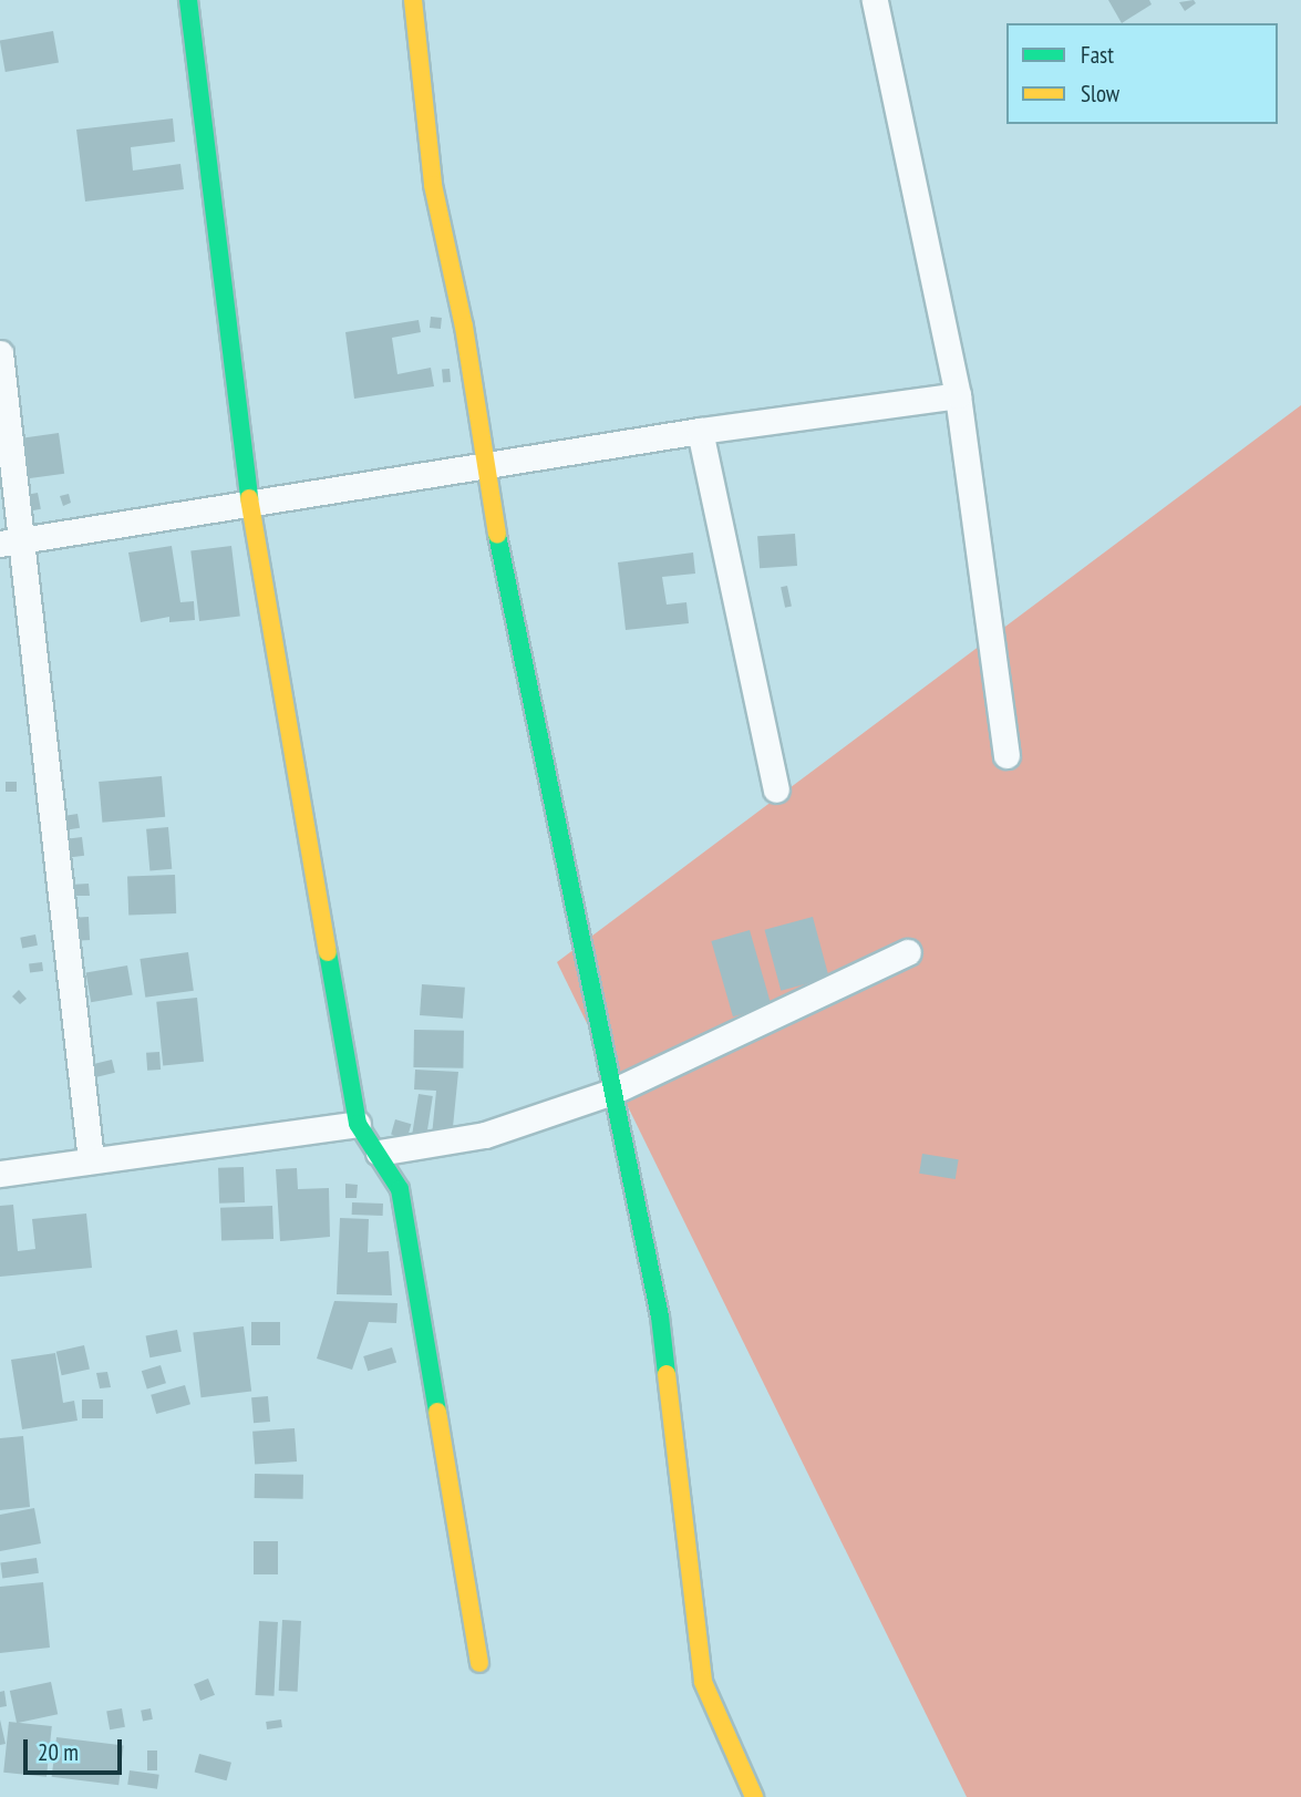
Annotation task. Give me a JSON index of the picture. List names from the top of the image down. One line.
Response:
{"legend":["Fast","Slow"],"scale_bar":"20 m"}
